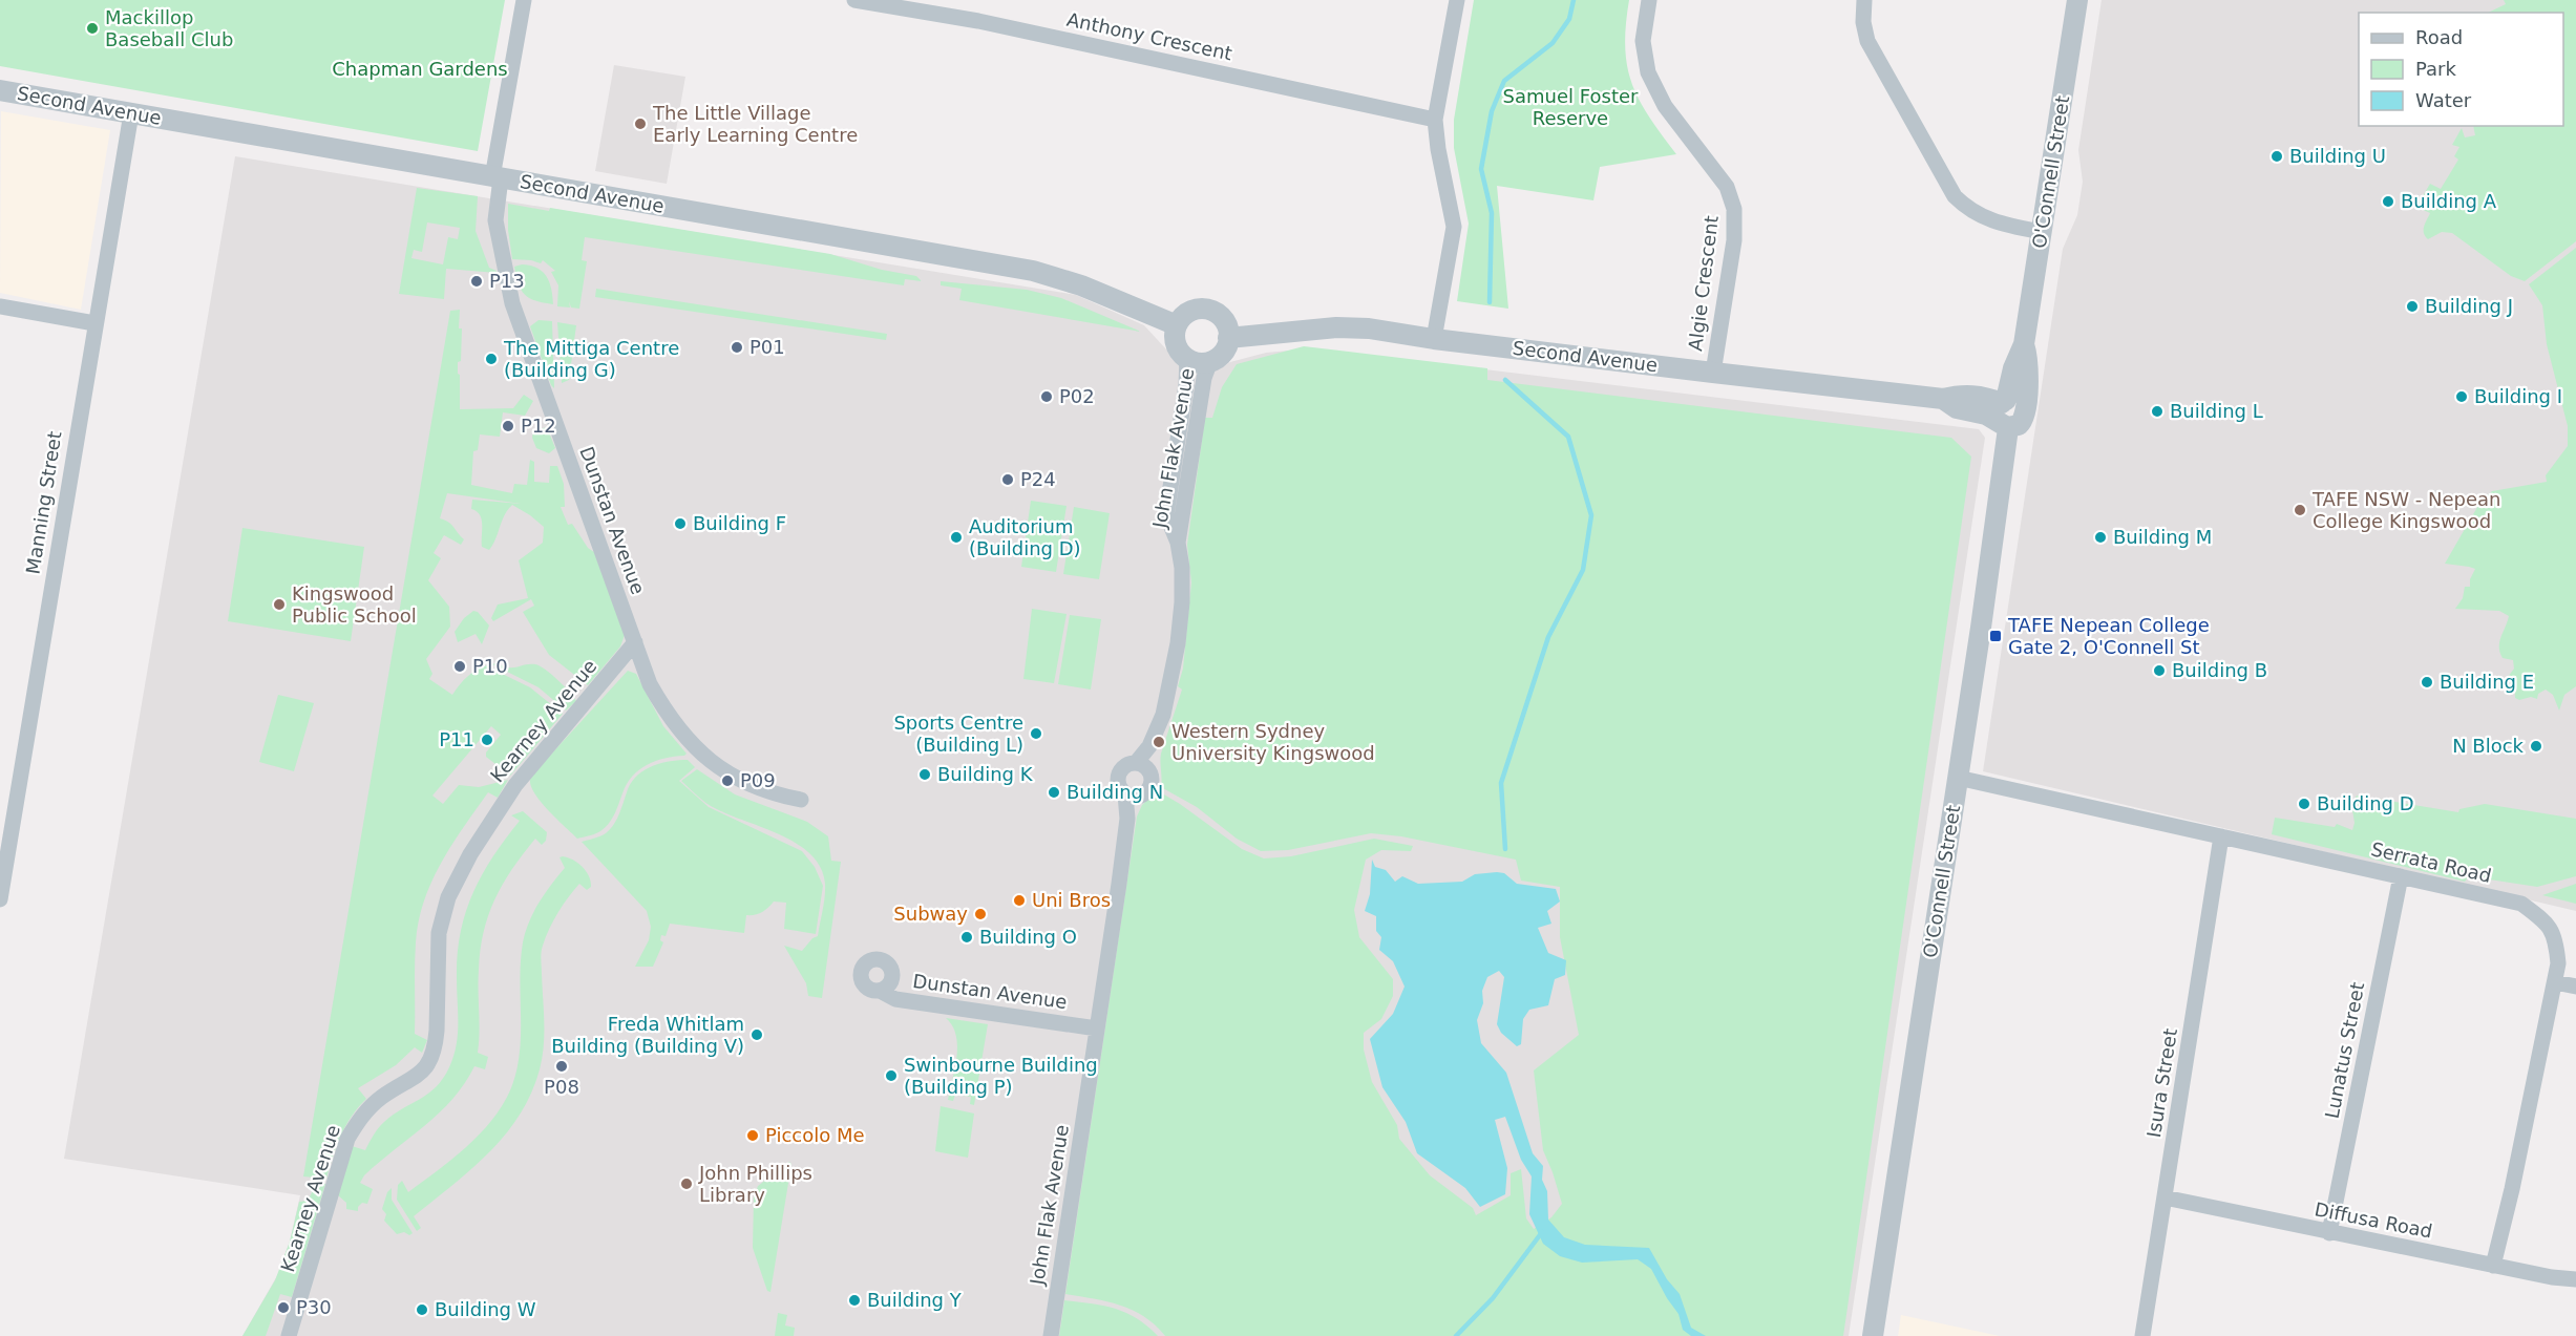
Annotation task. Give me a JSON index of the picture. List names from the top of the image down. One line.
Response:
{"streets":{"street":["Anthony Crescent","Second Avenue","O'Connell Street","Algie Crescent","John Flak Avenue","Manning Street","Dunstan Avenue","Kearney Avenue","Serrata Road","Lunatus Street","Isura Street","Diffusa Road"]},"crossings":[["Second Avenue","O'Connell Street"],["Second Avenue","Algie Crescent"],["Second Avenue","John Flak Avenue"],["Second Avenue","Manning Street"],["Second Avenue","Dunstan Avenue"],["O'Connell Street","Serrata Road"],["John Flak Avenue","Dunstan Avenue"],["Dunstan Avenue","Kearney Avenue"],["Serrata Road","Lunatus Street"],["Serrata Road","Isura Street"],["Serrata Road","Diffusa Road"],["Lunatus Street","Diffusa Road"],["Isura Street","Diffusa Road"]],"parks":["Chapman Gardens","Samuel Foster Reserve"],"places":{"other":["Mackillop Baseball Club","The Little Village Early Learning Centre","Building U","Building A","P13","Building J","P01","The Mittiga Centre (Building G)","P02","Building I","Building L","P12","P24","TAFE NSW - Nepean College Kingswood","Building F","Auditorium (Building D)","Building M","Kingswood Public School","P10","Building B","Building E","Sports Centre (Building L)","P11","Western Sydney University Kingswood","N Block","Building K","P09","Building N","Building D","Uni Bros","Subway","Building O","Freda Whitlam Building (Building V)","P08","Swinbourne Building (Building P)","Piccolo Me","John Phillips Library","Building Y","P30","Building W"],"transit":["TAFE Nepean College Gate 2, O'Connell St"]},"legend":["Road","Park","Water"]}
